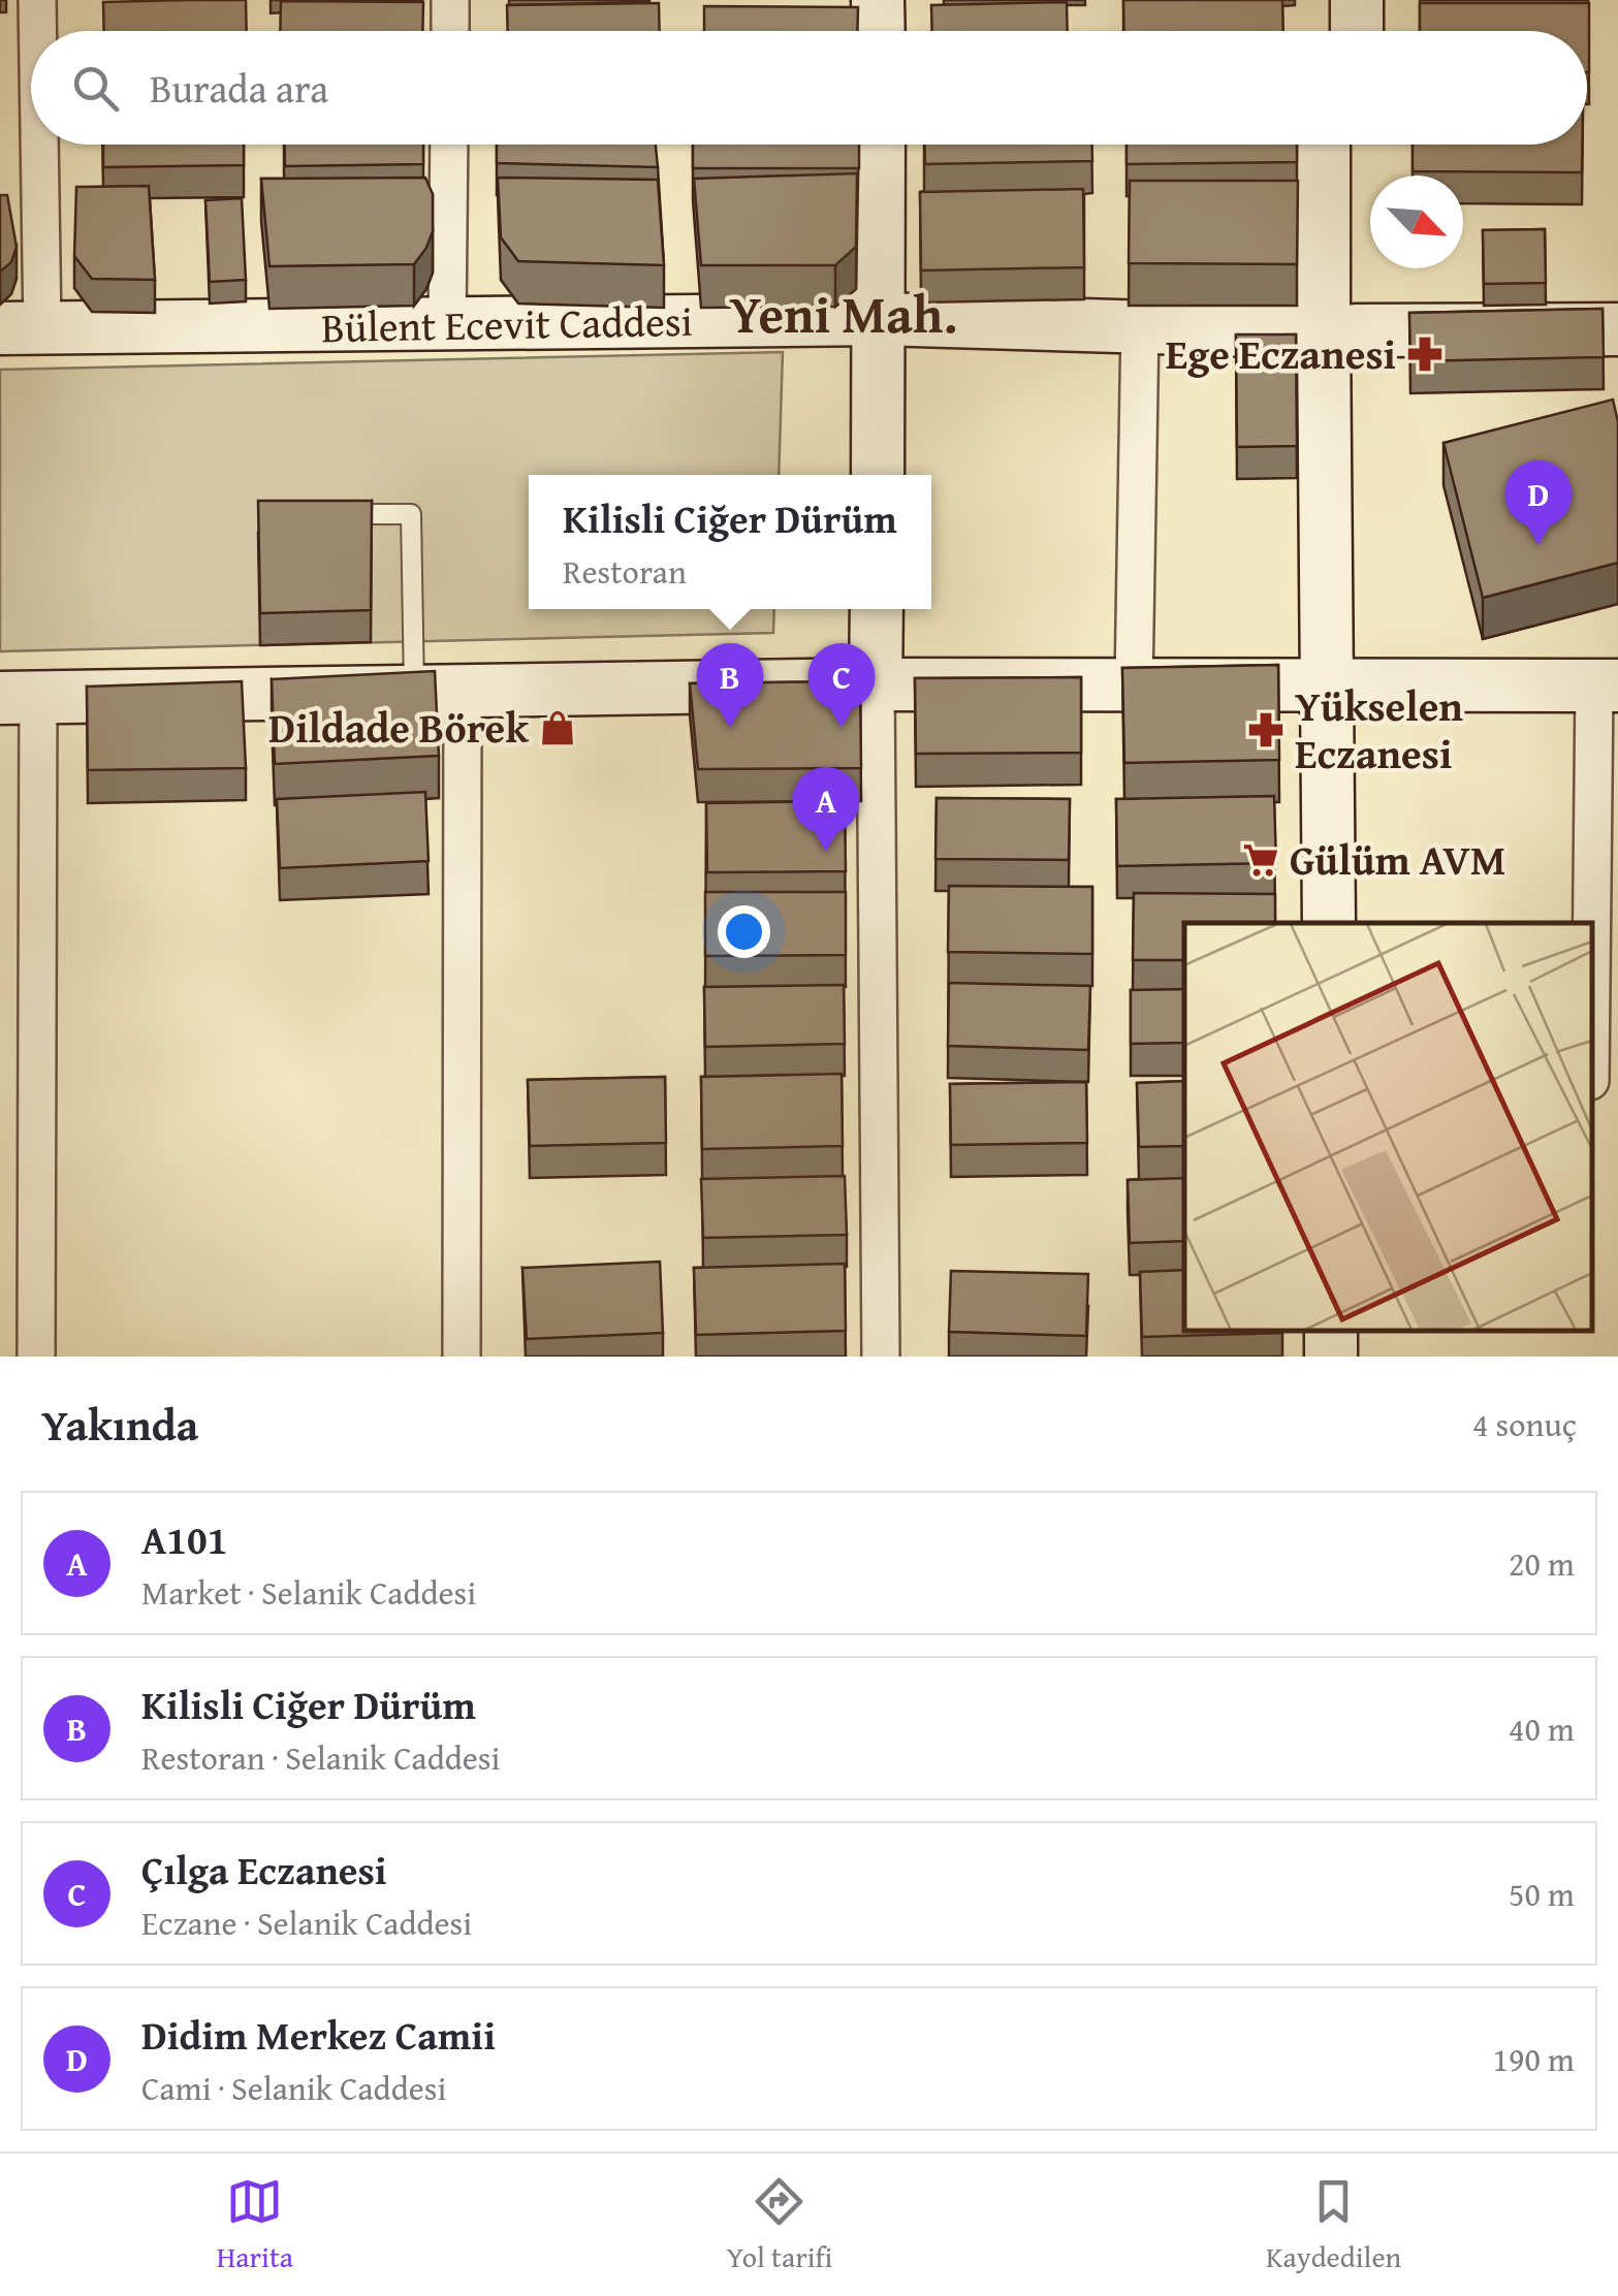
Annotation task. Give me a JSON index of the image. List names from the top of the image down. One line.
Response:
{"streets":{"street":["Bülent Ecevit Caddesi"]},"districts":["Yeni Mah."],"places":{"pharmacy":["Ege Eczanesi","Yükselen Eczanesi"],"shop":["Dildade Börek"],"supermarket":["Gülüm AVM"]},"north":"bottom right","page":{"search":"Burada ara","pins":["D","B","C","A"],"popup":["Kilisli Ciğer Dürüm","Restoran"],"heading":["Yakında","4 sonuç"],"list":[{"mark":"A","name":"A101","note":"Market · Selanik Caddesi","value":"20 m"},{"mark":"B","name":"Kilisli Ciğer Dürüm","note":"Restoran · Selanik Caddesi","value":"40 m"},{"mark":"C","name":"Çılga Eczanesi","note":"Eczane · Selanik Caddesi","value":"50 m"},{"mark":"D","name":"Didim Merkez Camii","note":"Cami · Selanik Caddesi","value":"190 m"}],"nav":["Harita","Yol tarifi","Kaydedilen"]}}
